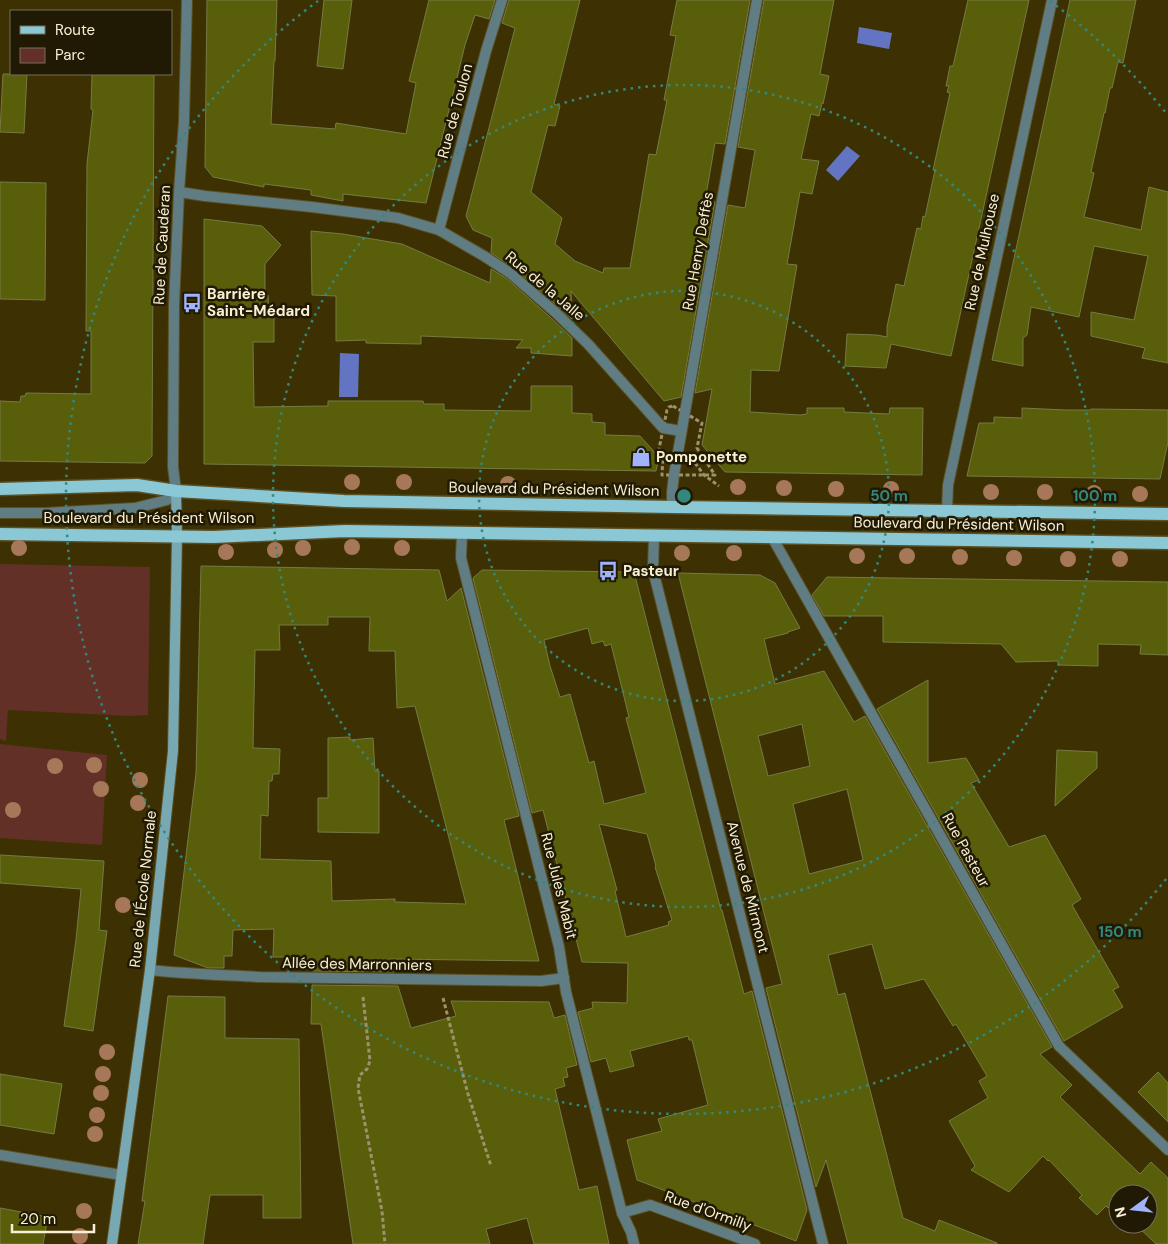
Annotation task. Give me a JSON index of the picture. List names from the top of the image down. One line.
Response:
{"streets":{"main road":["Boulevard du Président Wilson","Rue de l'École Normale"],"street":["Rue de Toulon","Rue de Caudéran","Rue Henry Deffès","Rue de Mulhouse","Rue de la Jalle","Rue Pasteur","Rue Jules Mabit","Avenue de Mirmont","Allée des Marronniers","Rue d'Ormilly"]},"crossings":[["Rue de Toulon","Rue de la Jalle"],["Rue de Caudéran","Rue de la Jalle"],["Rue de Caudéran","Boulevard du Président Wilson"],["Rue de Caudéran","Rue de l'École Normale"],["Rue Henry Deffès","Rue de la Jalle"],["Rue Henry Deffès","Boulevard du Président Wilson"],["Rue de Mulhouse","Boulevard du Président Wilson"],["Boulevard du Président Wilson","Rue Pasteur"],["Boulevard du Président Wilson","Rue Jules Mabit"],["Boulevard du Président Wilson","Avenue de Mirmont"],["Boulevard du Président Wilson","Rue de l'École Normale"],["Rue Jules Mabit","Allée des Marronniers"],["Rue Jules Mabit","Rue d'Ormilly"],["Rue de l'École Normale","Allée des Marronniers"]],"places":{"bus stop":["Barrière Saint-Médard","Pasteur"],"shop":["Pomponette"]},"legend":["Route","Parc"],"scale_bar":"20 m","north":"left","rings":["50 m","100 m","150 m"]}
